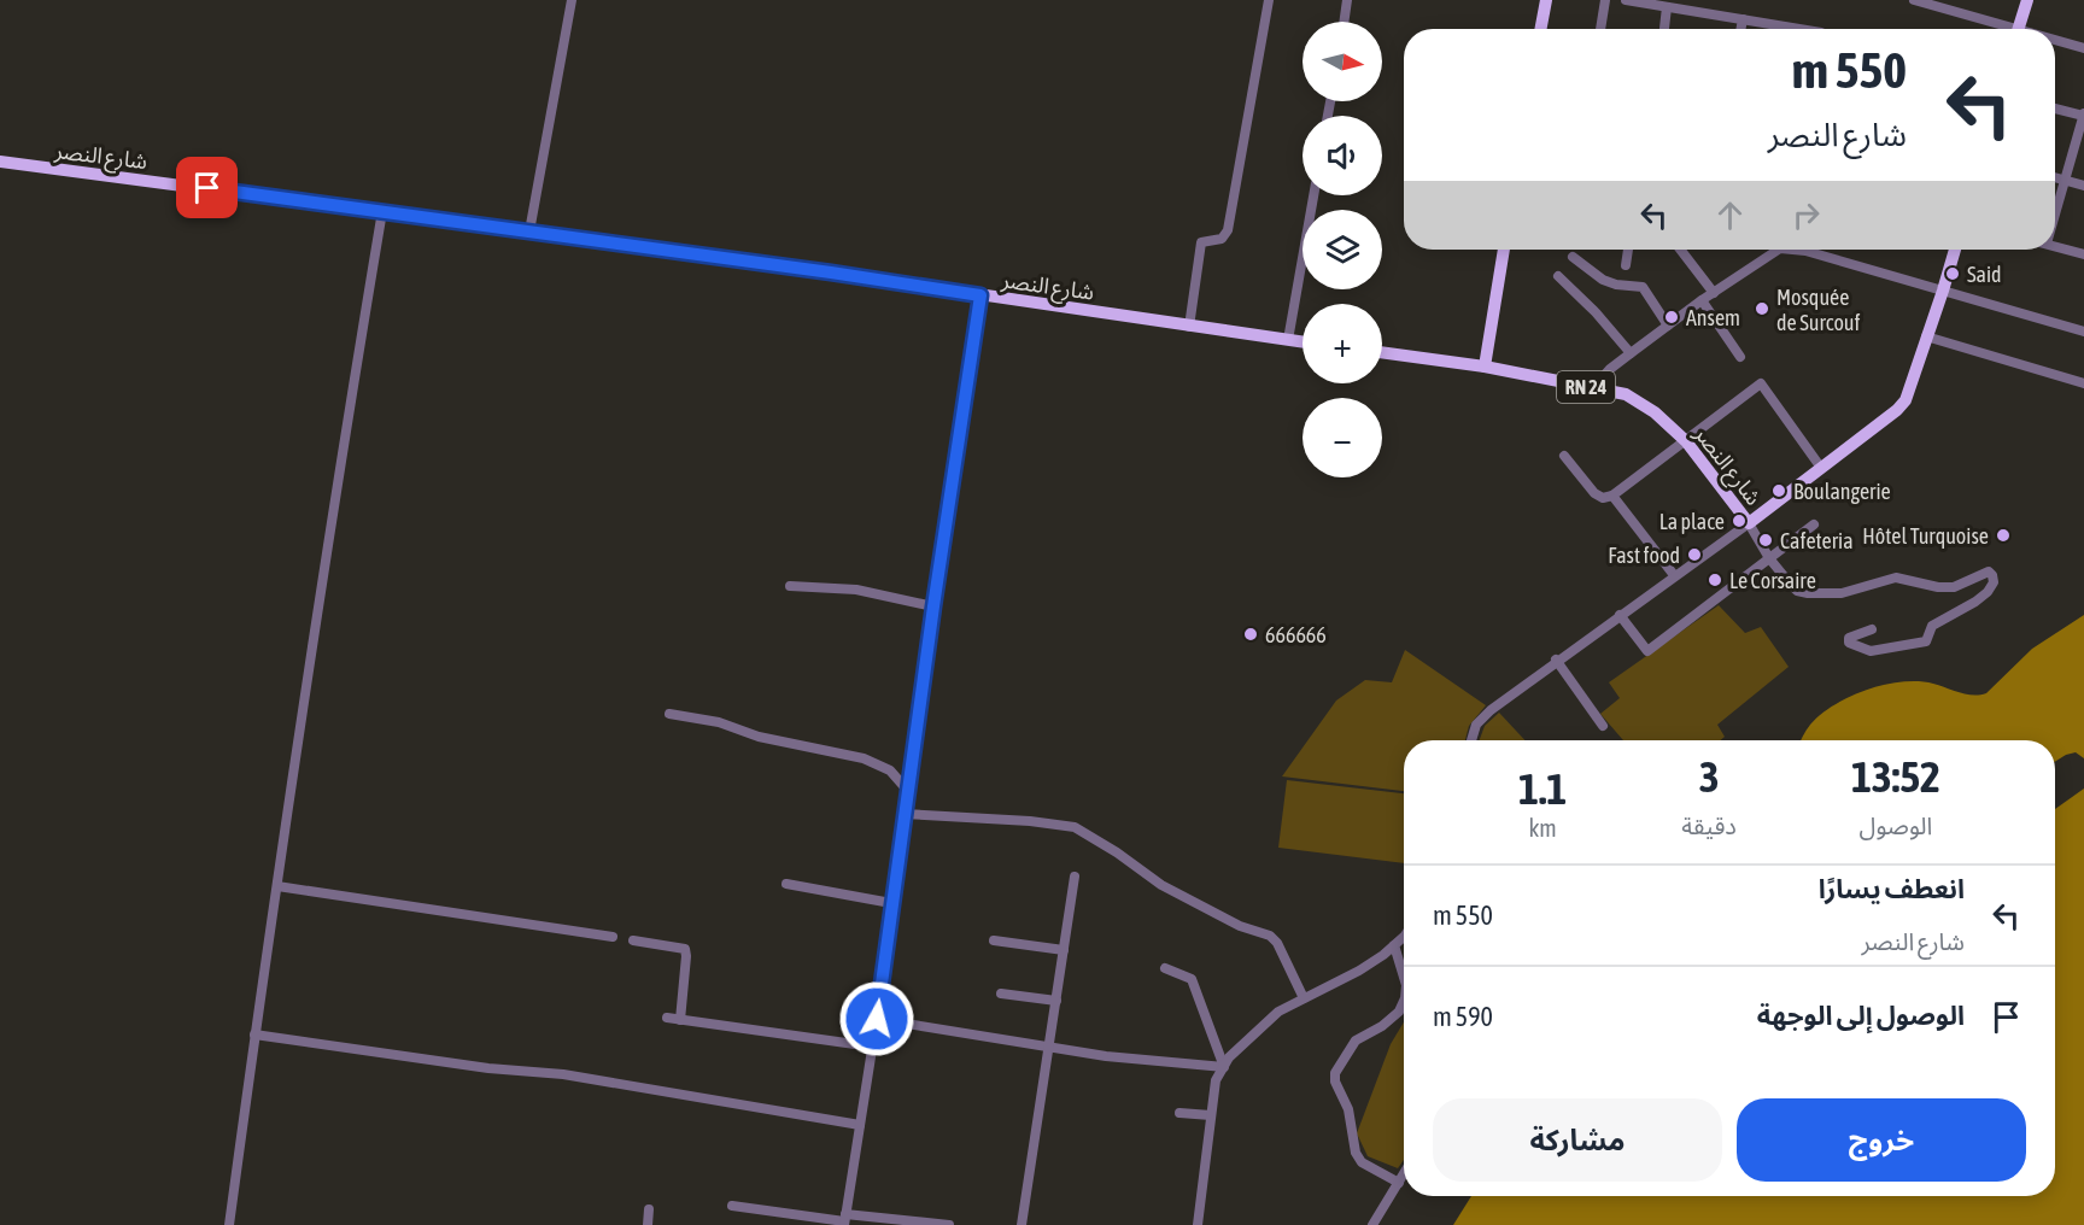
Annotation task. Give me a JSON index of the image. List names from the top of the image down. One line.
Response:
{"streets":{"main road":["شارع النصر","RN 24"]},"places":["Said","Mosquée de Surcouf","Ansem","Boulangerie","La place","Hôtel Turquoise","Cafeteria","Fast food","Le Corsaire","666666"],"north":"right","page":{"map_buttons":["+","−"],"turn":["550 m","شارع النصر"],"eta":["13:52","الوصول","3","دقيقة","1.1","km"],"list":[{"name":"انعطف يسارًا","note":"شارع النصر","value":"550 m"},{"name":"الوصول إلى الوجهة","value":"590 m"}],"buttons":["خروج","مشاركة"]}}
